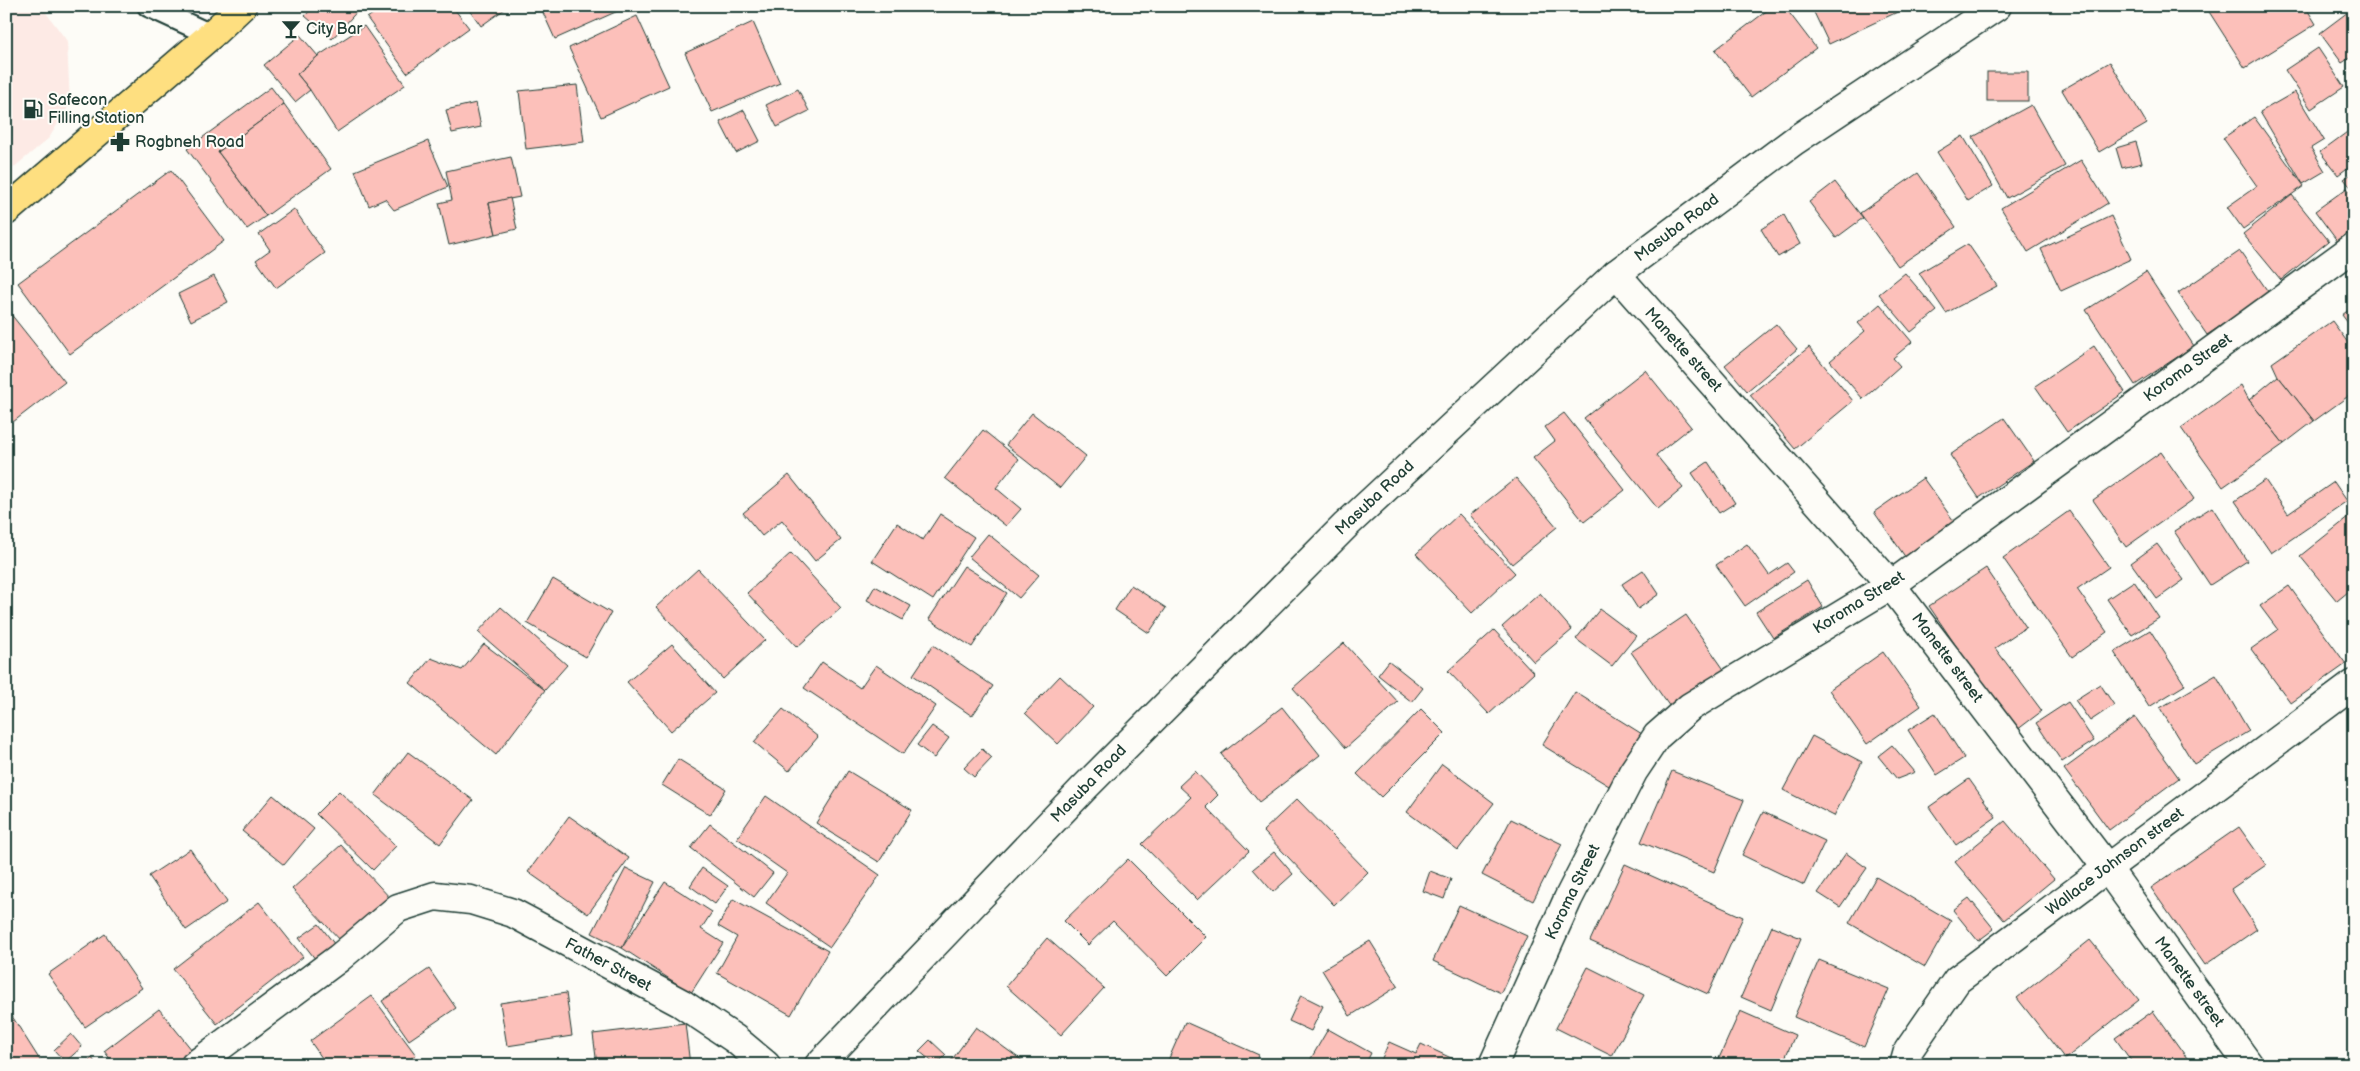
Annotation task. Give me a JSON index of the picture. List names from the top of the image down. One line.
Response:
{"streets":{"street":["Masuba Road","Manette street","Koroma Street","Wallace Johnson street","Father Street"]},"crossings":[["Masuba Road","Manette street"],["Manette street","Koroma Street"],["Manette street","Wallace Johnson street"]],"places":{"bar":["City Bar"],"fuel station":["Safecon Filling Station"],"pharmacy":["Rogbneh Road"]}}
